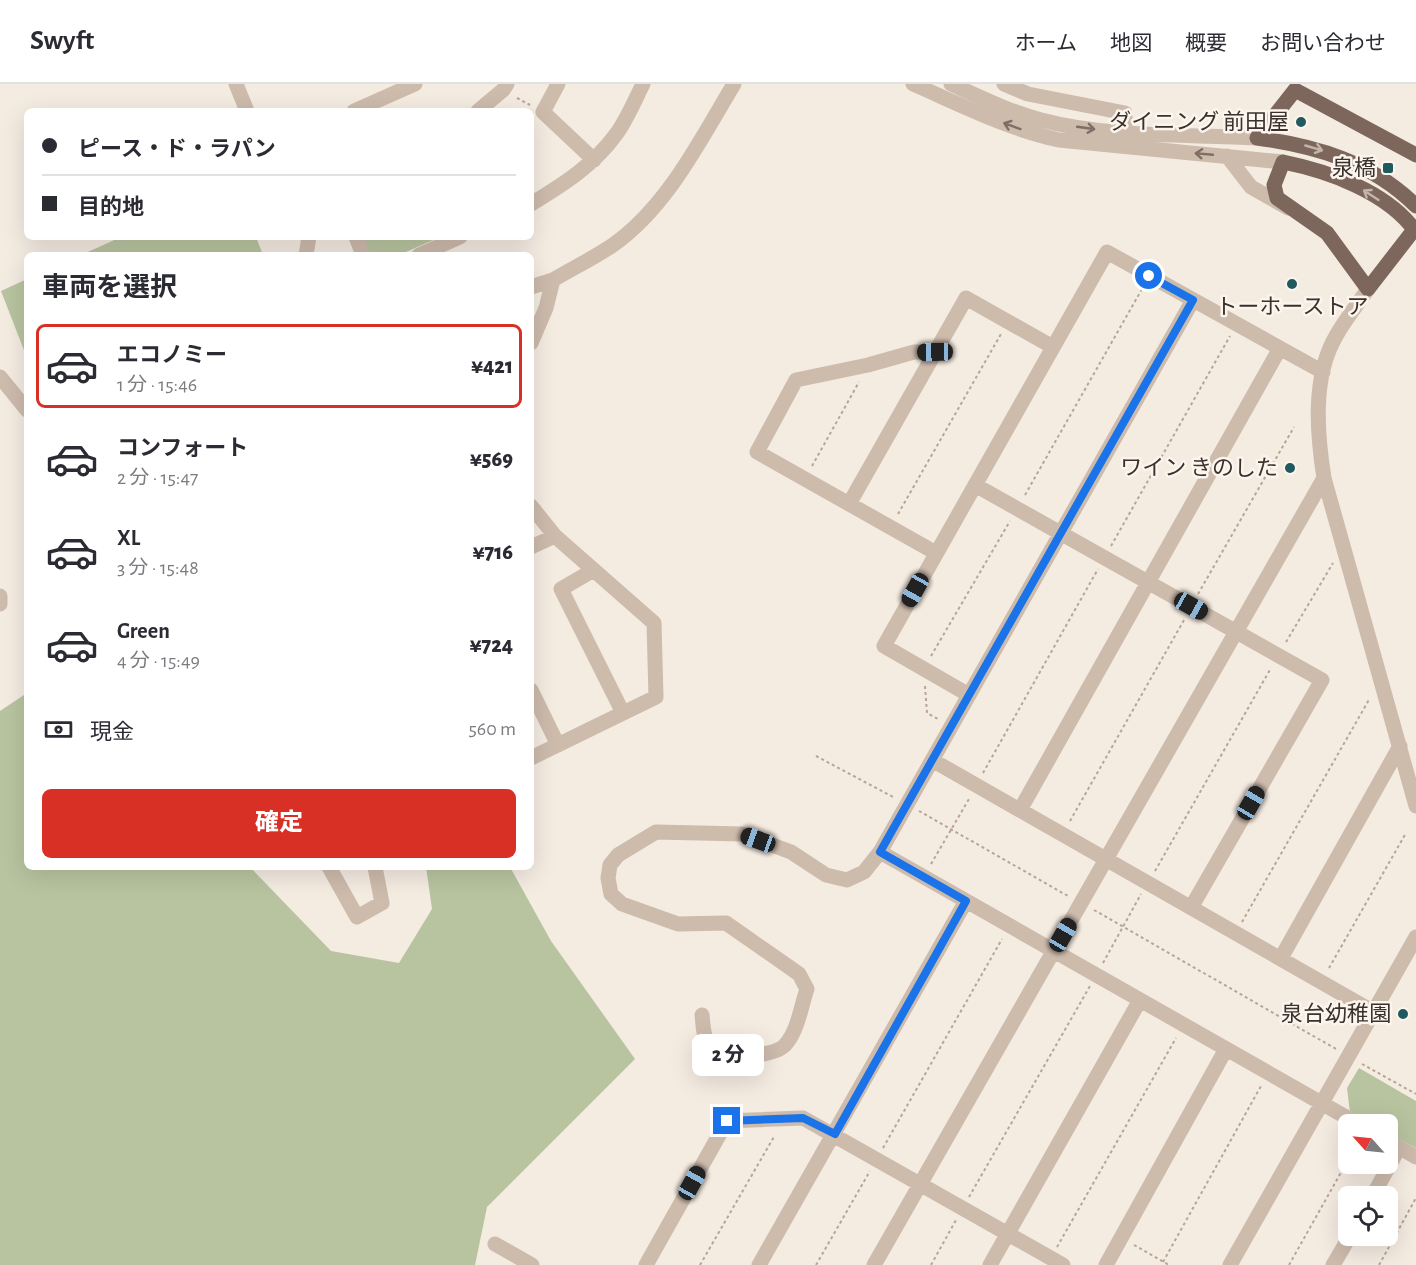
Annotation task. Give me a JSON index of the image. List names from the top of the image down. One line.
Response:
{"places":{"other":["ダイニング 前田屋","トーホーストア","ワイン きのした","泉台幼稚園"],"transit":["泉橋"]},"north":"top left","page":{"header":"Swyft","nav":["ホーム","地図","概要","お問い合わせ"],"banner":["ピース・ド・ラパン","目的地"],"heading":"車両を選択","list":[{"name":"エコノミー","note":"1 分 · 15:46","value":"¥421"},{"name":"コンフォート","note":"2 分 · 15:47","value":"¥569"},{"name":"XL","note":"3 分 · 15:48","value":"¥716"},{"name":"Green","note":"4 分 · 15:49","value":"¥724"}],"pay":["現金","560 m"],"buttons":"確定","bubble":"2 分"}}
